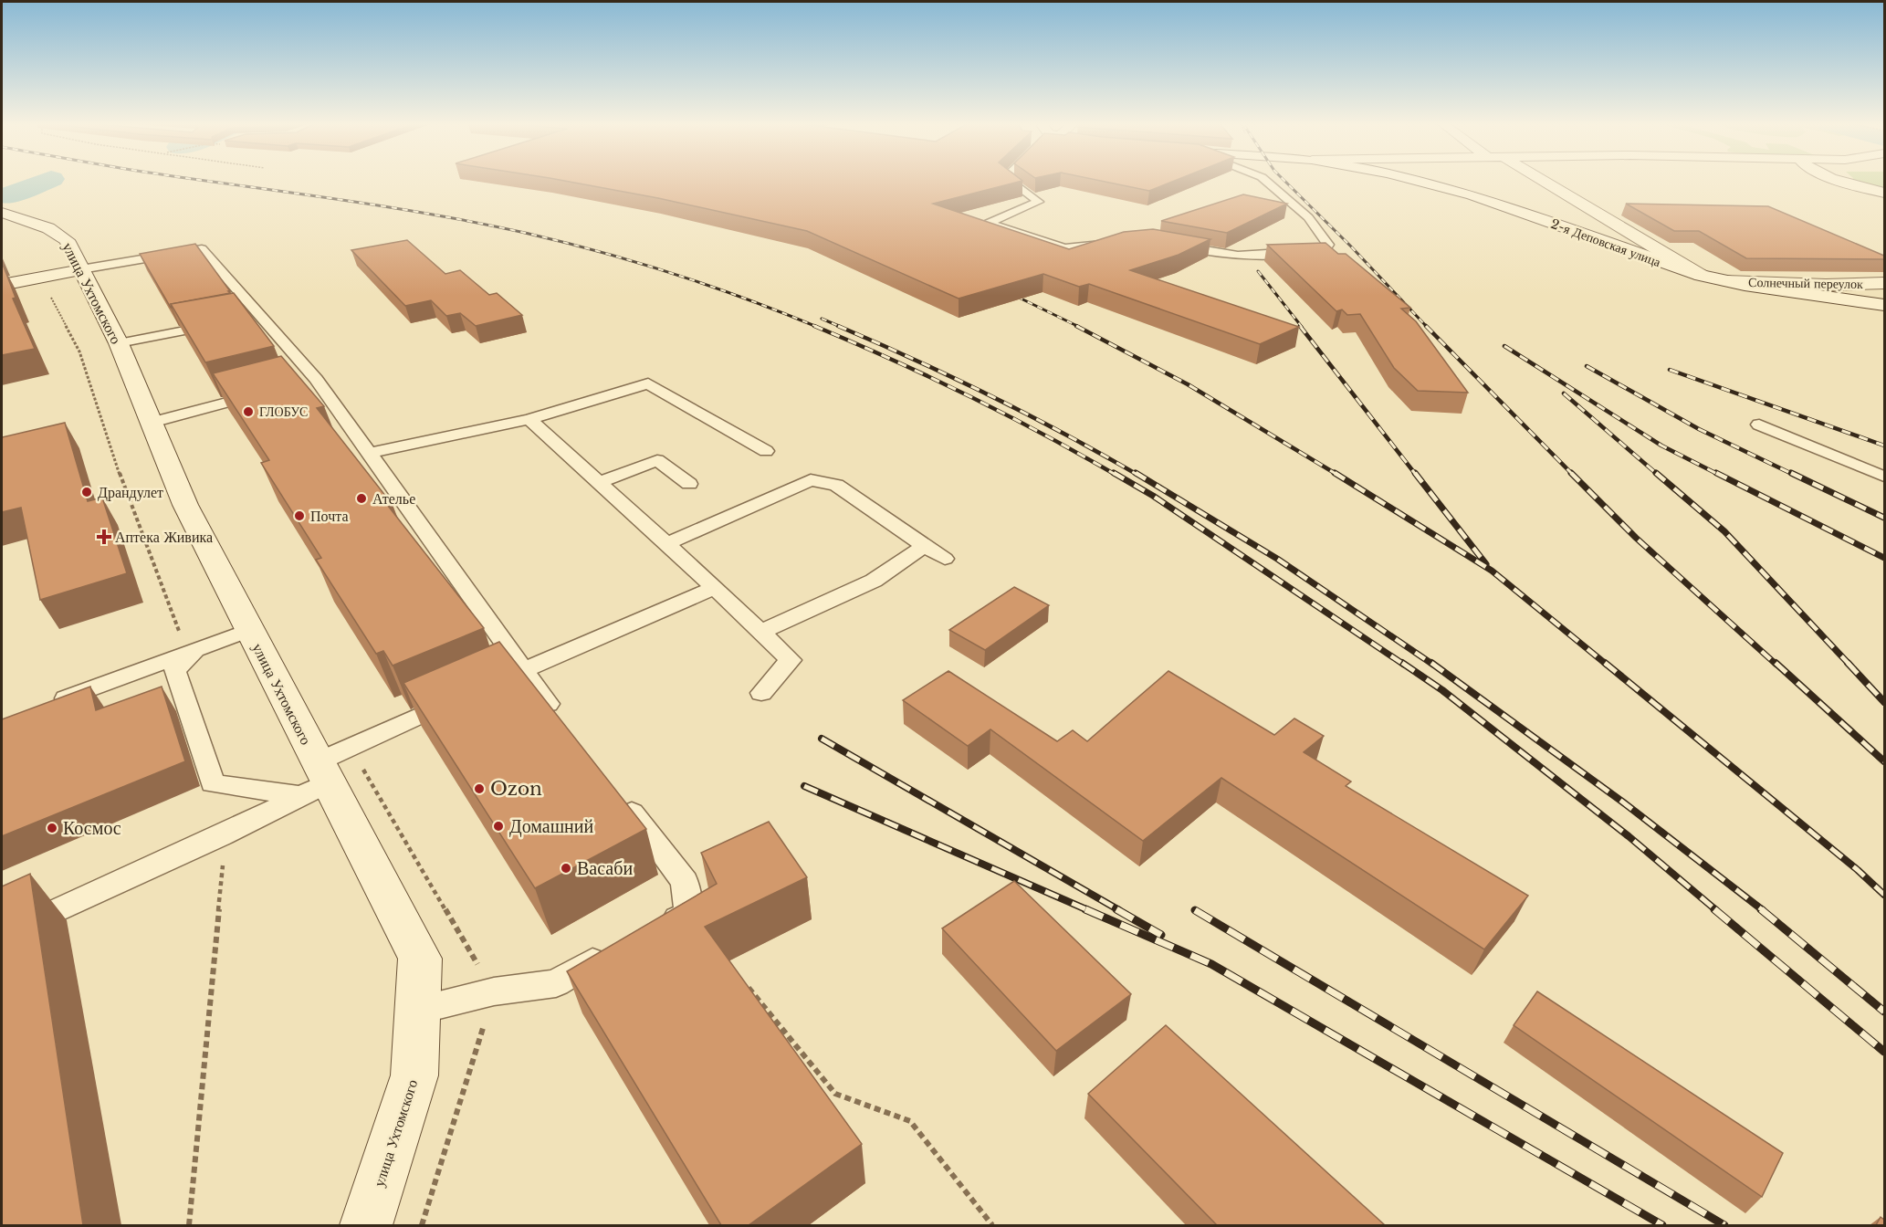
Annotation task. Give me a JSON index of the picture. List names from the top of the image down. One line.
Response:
{"streets":{"street":["2-я Деповская улица","Солнечный переулок","улица Ухтомского"]},"crossings":[["2-я Деповская улица","Солнечный переулок"]],"places":{"other":["ГЛОБУС","Драндулет","Ателье","Почта","Ozon","Домашний","Космос","Васаби"],"health":["Аптека Живика"]}}
